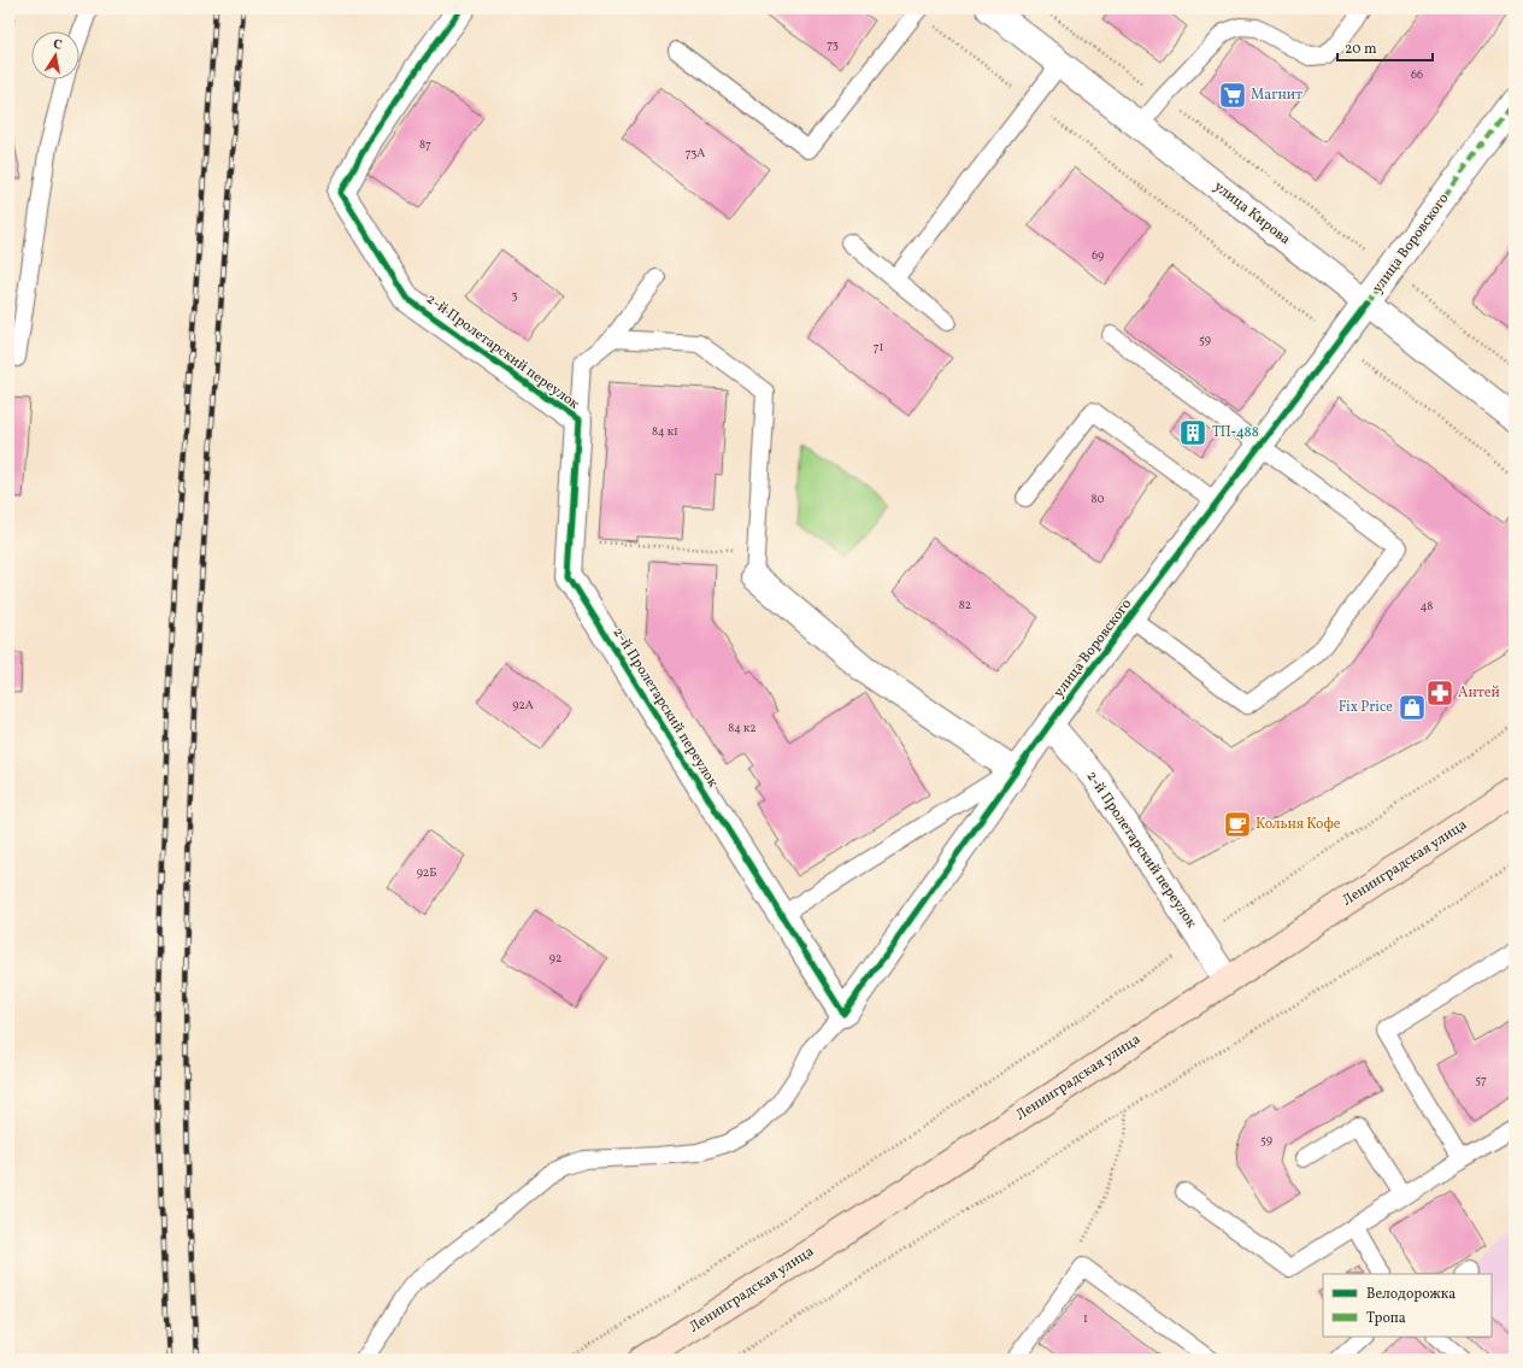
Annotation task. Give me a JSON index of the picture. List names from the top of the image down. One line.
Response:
{"streets":{"main road":["Ленинградская улица"],"street":["улица Кирова","улица Воровского","2-й Пролетарский переулок"]},"crossings":[["улица Кирова","улица Воровского"],["улица Воровского","2-й Пролетарский переулок"],["2-й Пролетарский переулок","Ленинградская улица"]],"places":{"supermarket":["Магнит"],"building":["ТП-488"],"pharmacy":["Антей"],"shop":["Fix Price"],"cafe":["Кольня Кофе"]},"house_numbers":["73","66","87","73А","69","3","59","71","84 к1","80","82","48","92А","84 к2","92Б","92","57","59","1"],"legend":["Велодорожка","Тропа"],"scale_bar":"20 m","north":"top"}
